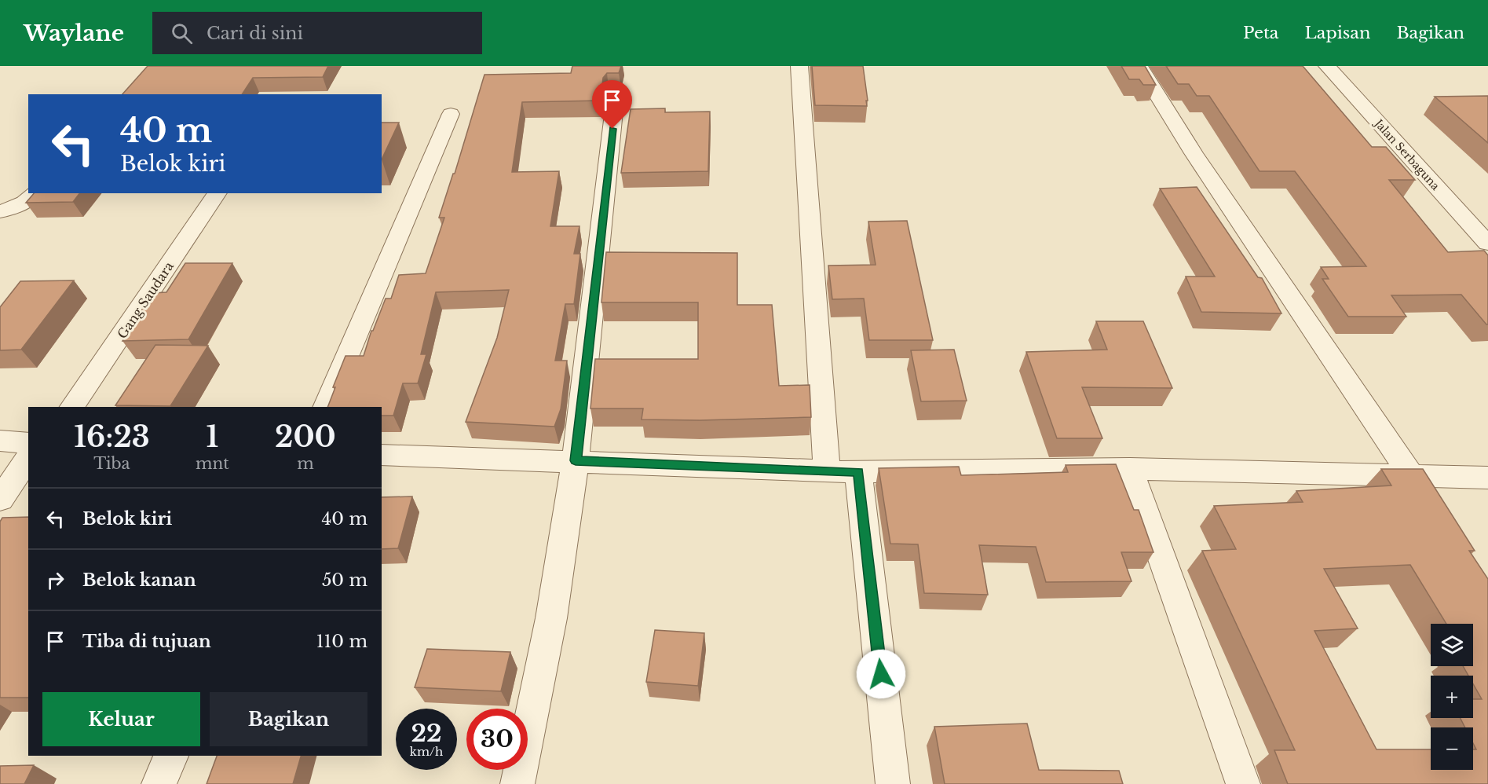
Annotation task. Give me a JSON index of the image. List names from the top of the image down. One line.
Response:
{"streets":{"street":["Jalan Serbaguna","Gang Saudara"]},"page":{"header":"Waylane","search":"Cari di sini","nav":["Peta","Lapisan","Bagikan"],"turn":["40 m","Belok kiri"],"eta":["16:23","Tiba","1","mnt","200","m"],"list":[{"name":"Belok kiri","value":"40 m"},{"name":"Belok kanan","value":"50 m"},{"name":"Tiba di tujuan","value":"110 m"}],"map_buttons":["+","−"],"buttons":["Keluar","Bagikan"],"speed":"22 km/h","limit":"30"}}
